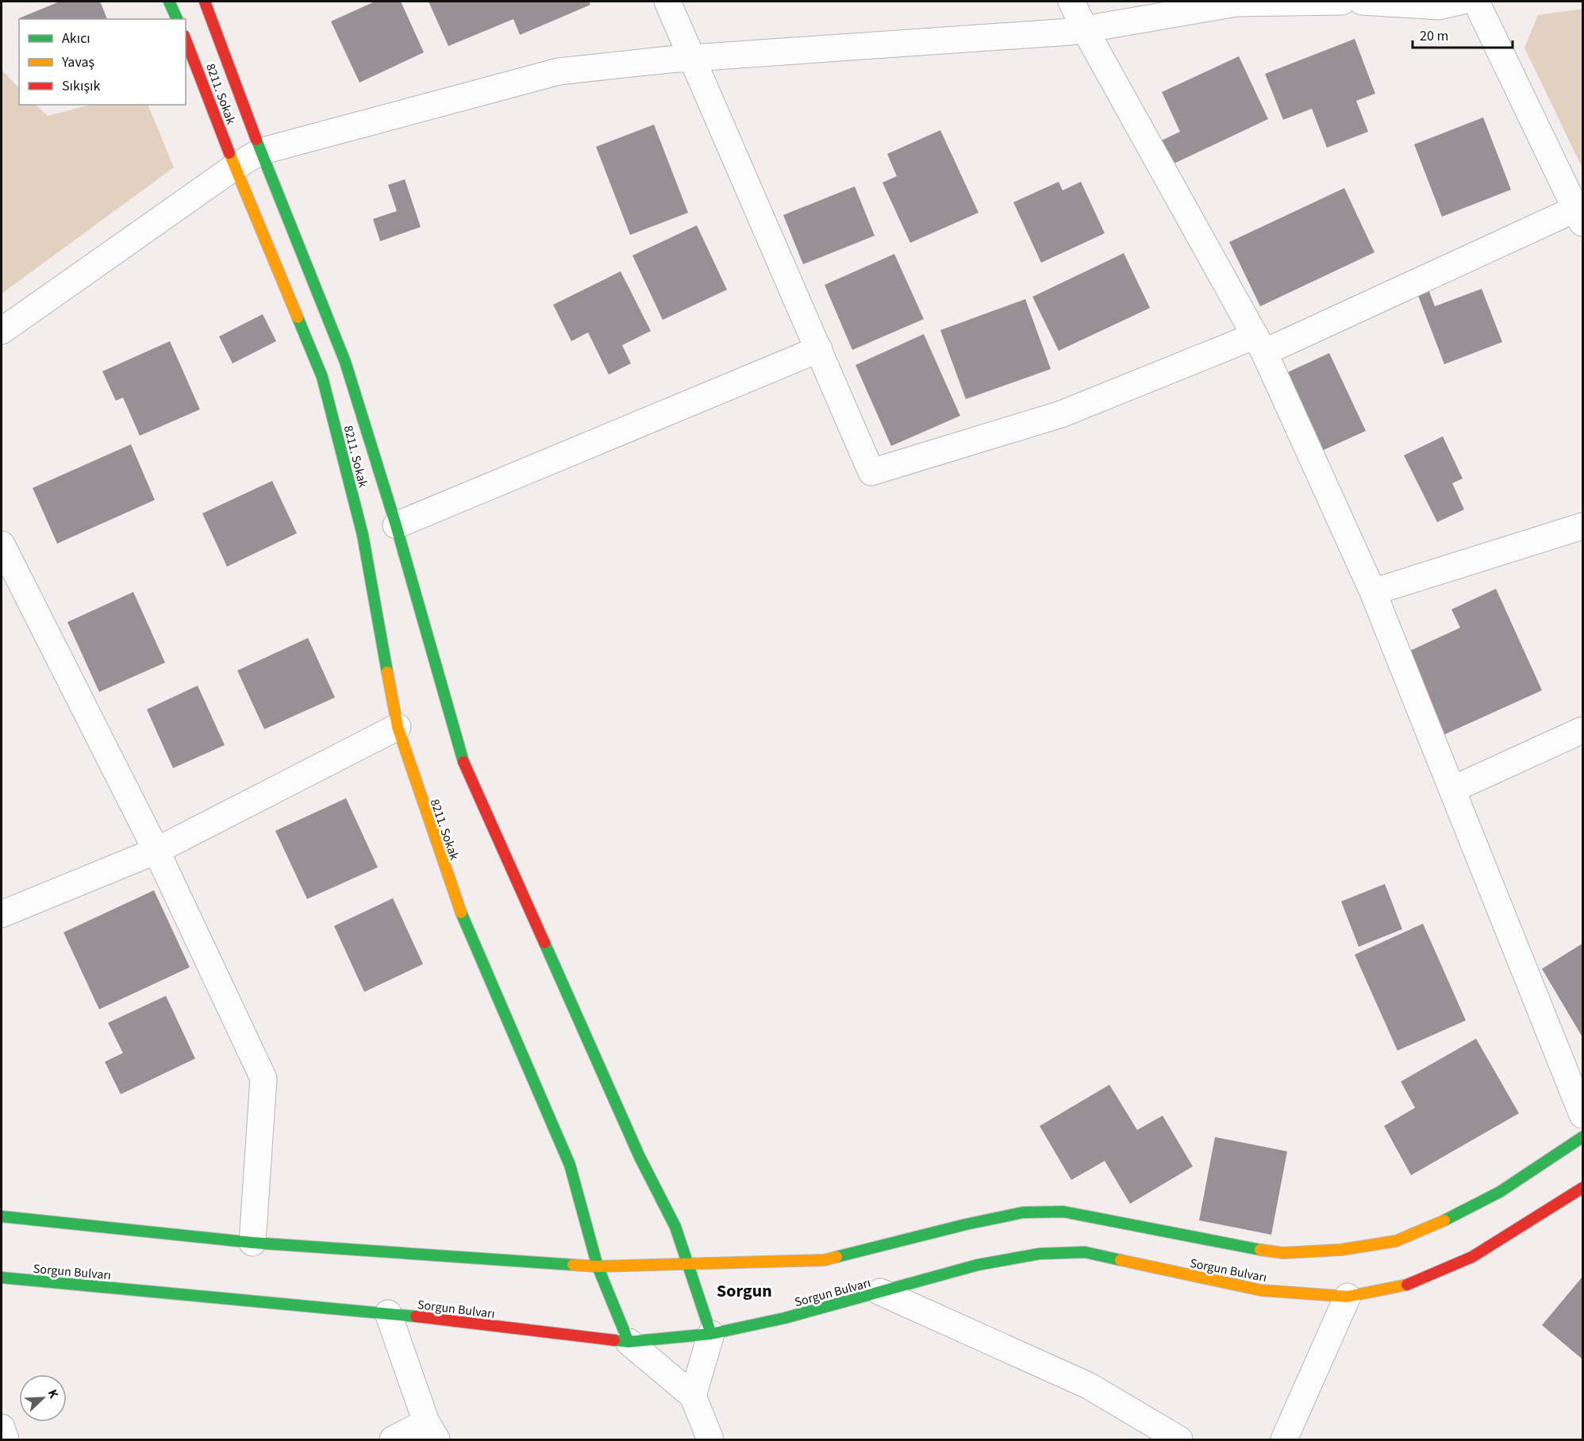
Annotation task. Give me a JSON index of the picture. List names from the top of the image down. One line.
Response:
{"streets":{"main road":["8211. Sokak","Sorgun Bulvarı"]},"crossings":[["8211. Sokak","Sorgun Bulvarı"]],"districts":["Sorgun"],"legend":["Akıcı","Yavaş","Sıkışık"],"scale_bar":"20 m","north":"top right"}
